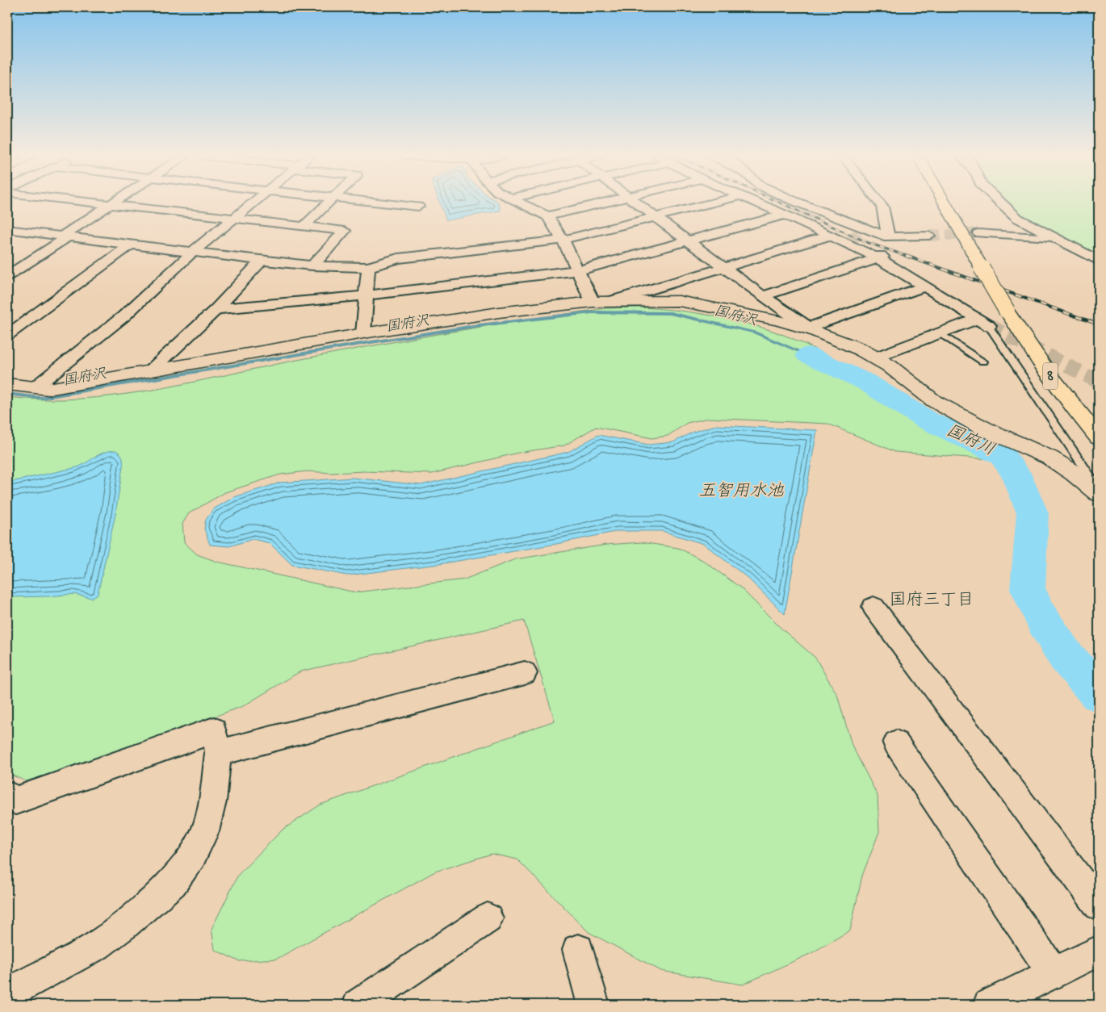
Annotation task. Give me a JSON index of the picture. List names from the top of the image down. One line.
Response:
{"streets":{"highway":["8"]},"districts":["国府三丁目"],"water":["国府沢","国府川","五智用水池"]}
